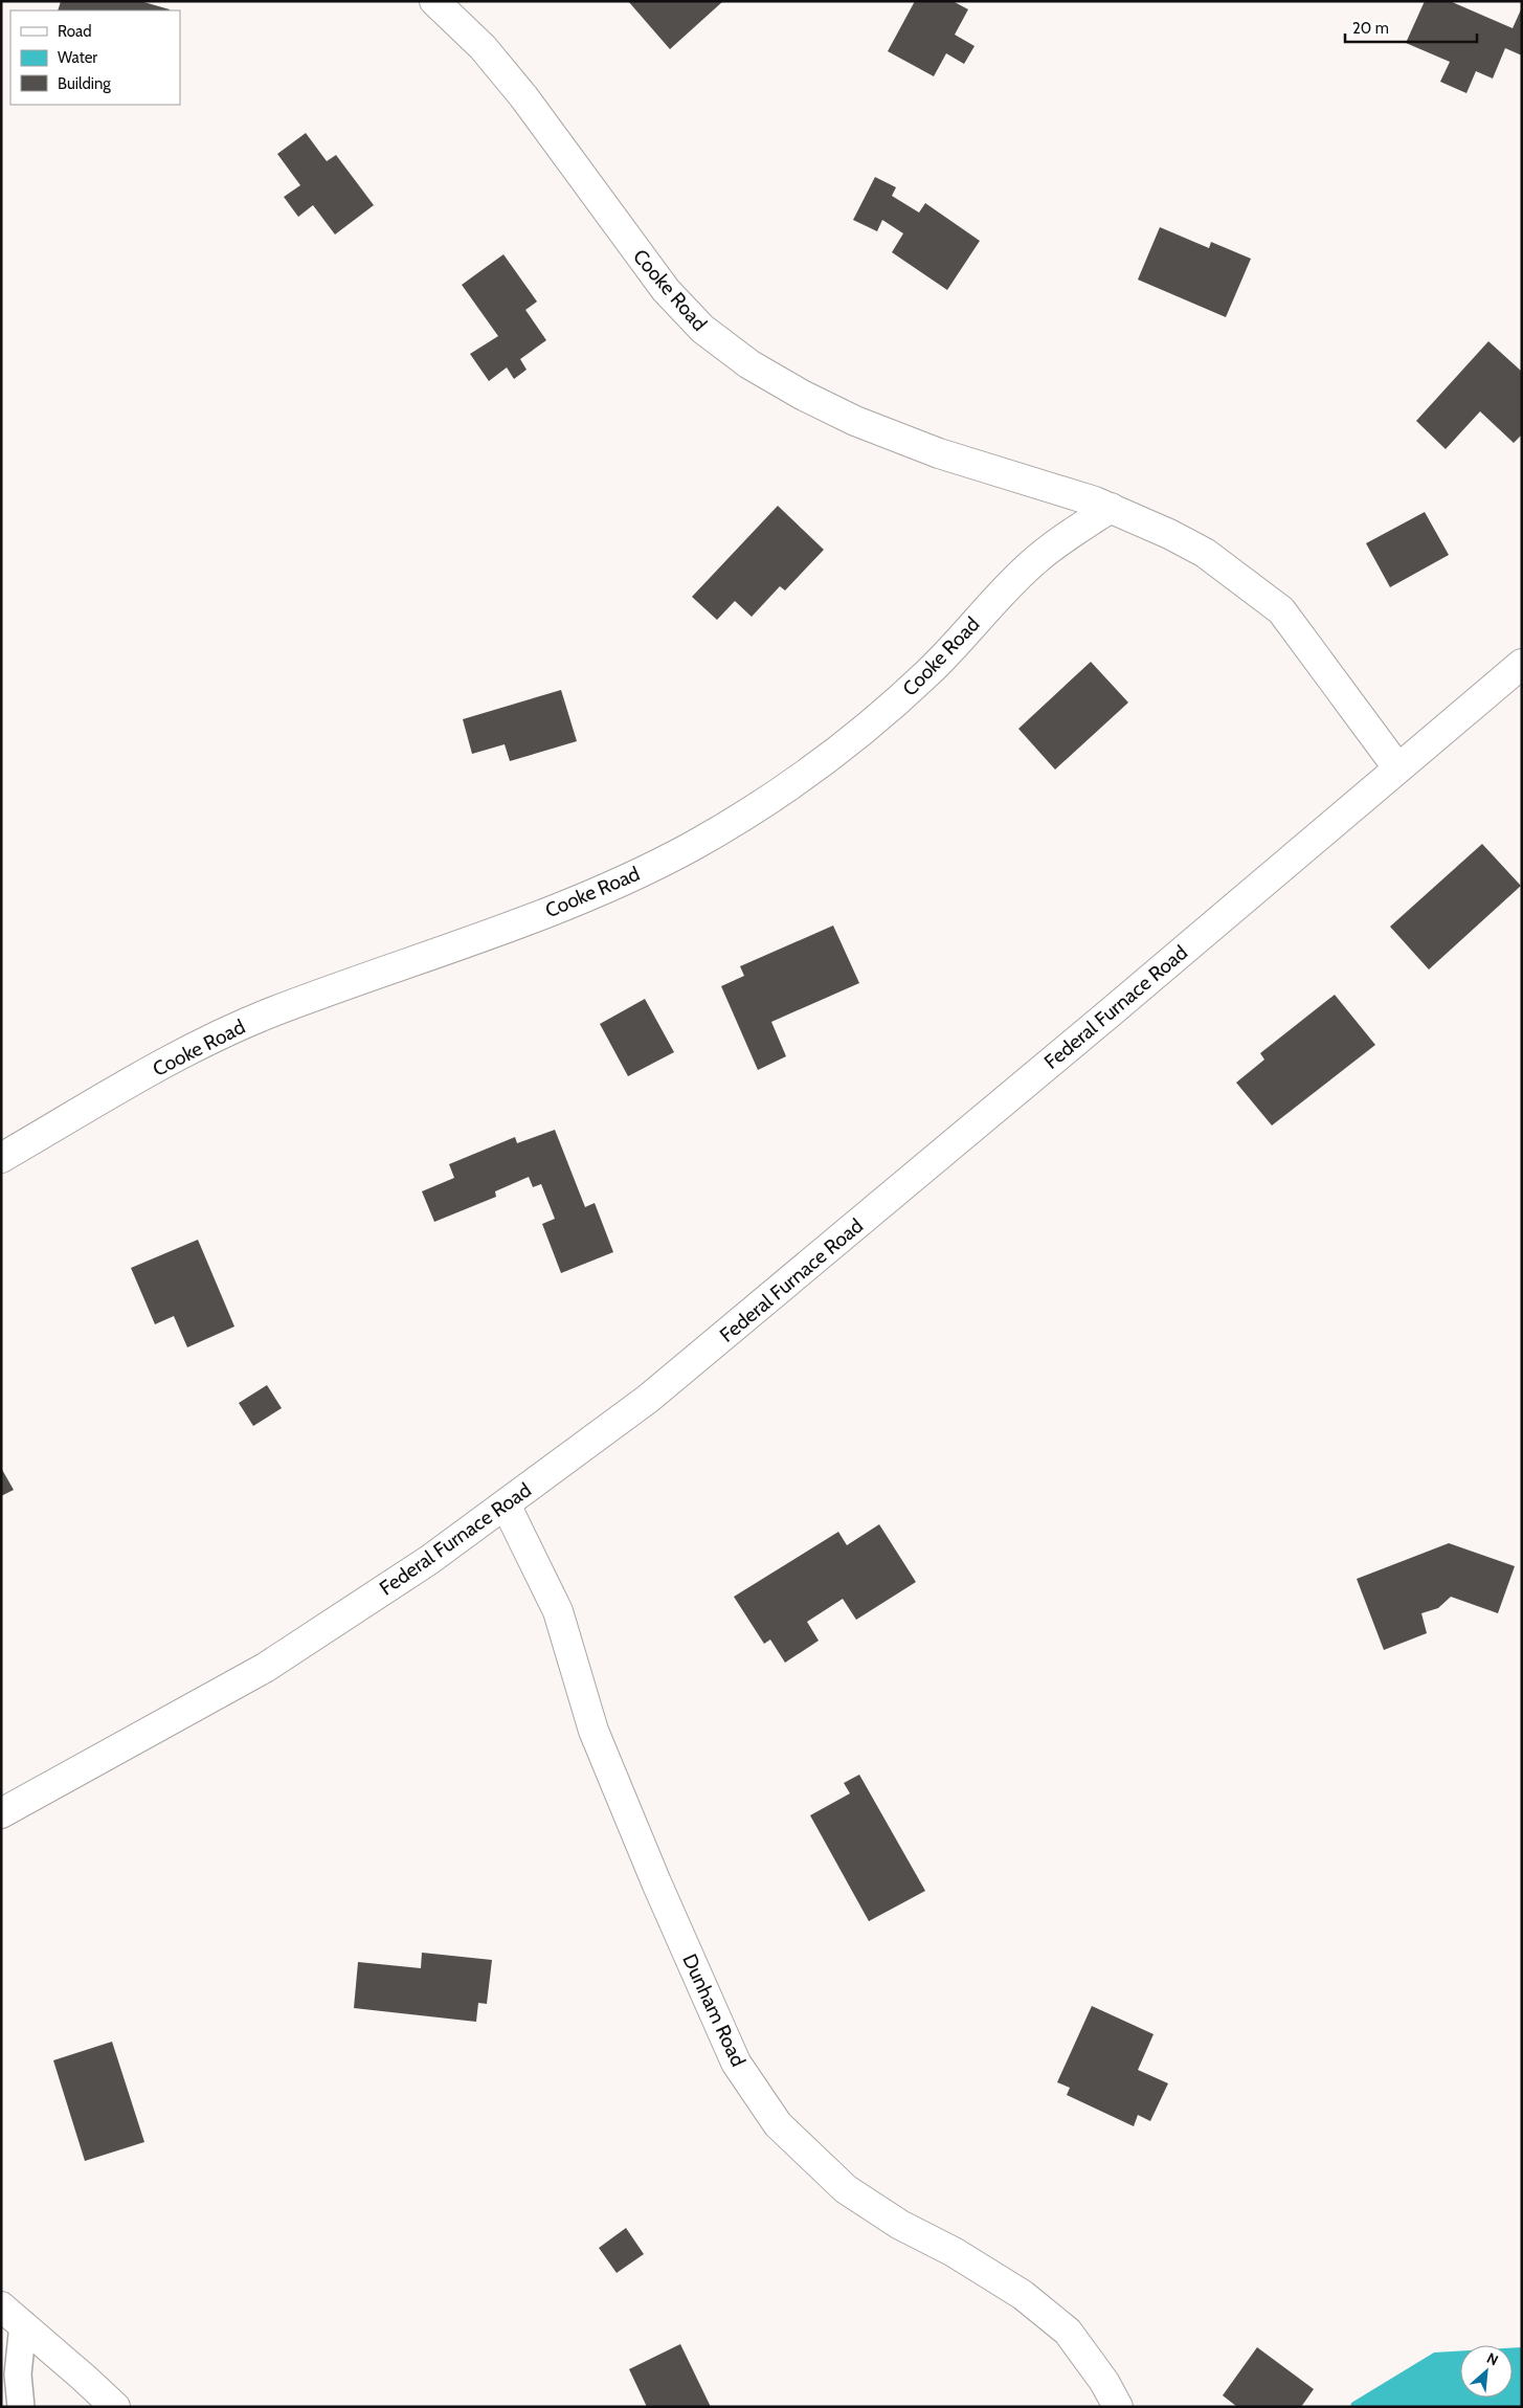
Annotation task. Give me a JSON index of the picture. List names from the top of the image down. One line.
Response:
{"streets":{"street":["Cooke Road","Federal Furnace Road","Dunham Road"]},"crossings":[["Cooke Road","Federal Furnace Road"],["Federal Furnace Road","Dunham Road"]],"legend":["Road","Water","Building"],"scale_bar":"20 m","north":"top right"}
